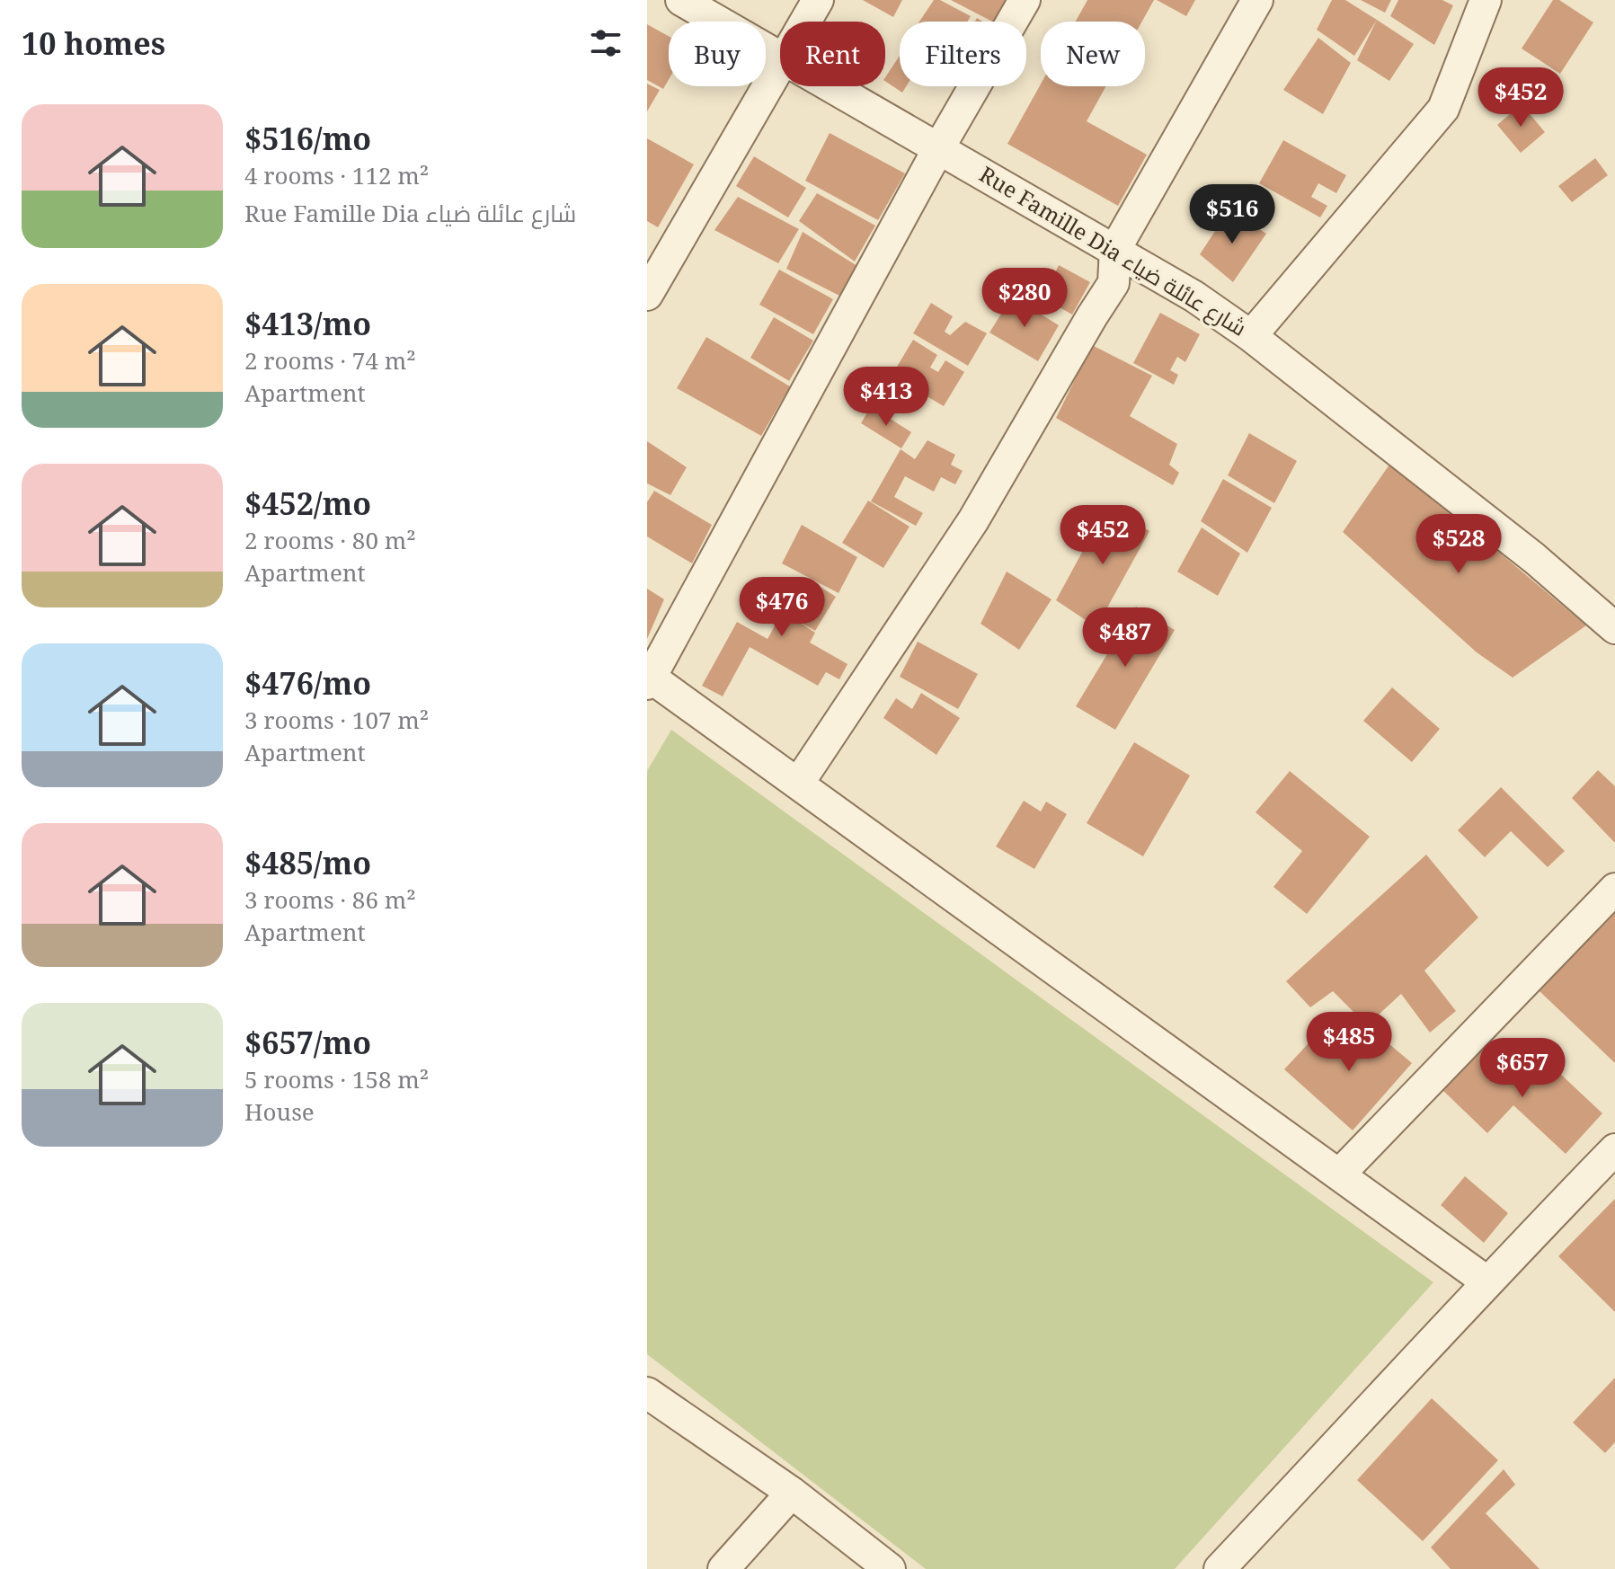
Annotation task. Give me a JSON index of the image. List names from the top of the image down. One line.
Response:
{"streets":{"street":["Rue Famille Dia شارع عائلة ضياء"]},"page":{"heading":"10 homes","chip":["Buy","Rent","Filters","New"],"price":["$452","$516","$280","$413","$452","$528","$476","$487","$485","$657"],"list":[{"name":"$516/mo","note":"4 rooms · 112 m² · Rue Famille Dia شارع عائلة ضياء"},{"name":"$413/mo","note":"2 rooms · 74 m² · Apartment"},{"name":"$452/mo","note":"2 rooms · 80 m² · Apartment"},{"name":"$476/mo","note":"3 rooms · 107 m² · Apartment"},{"name":"$485/mo","note":"3 rooms · 86 m² · Apartment"},{"name":"$657/mo","note":"5 rooms · 158 m² · House"}]}}
